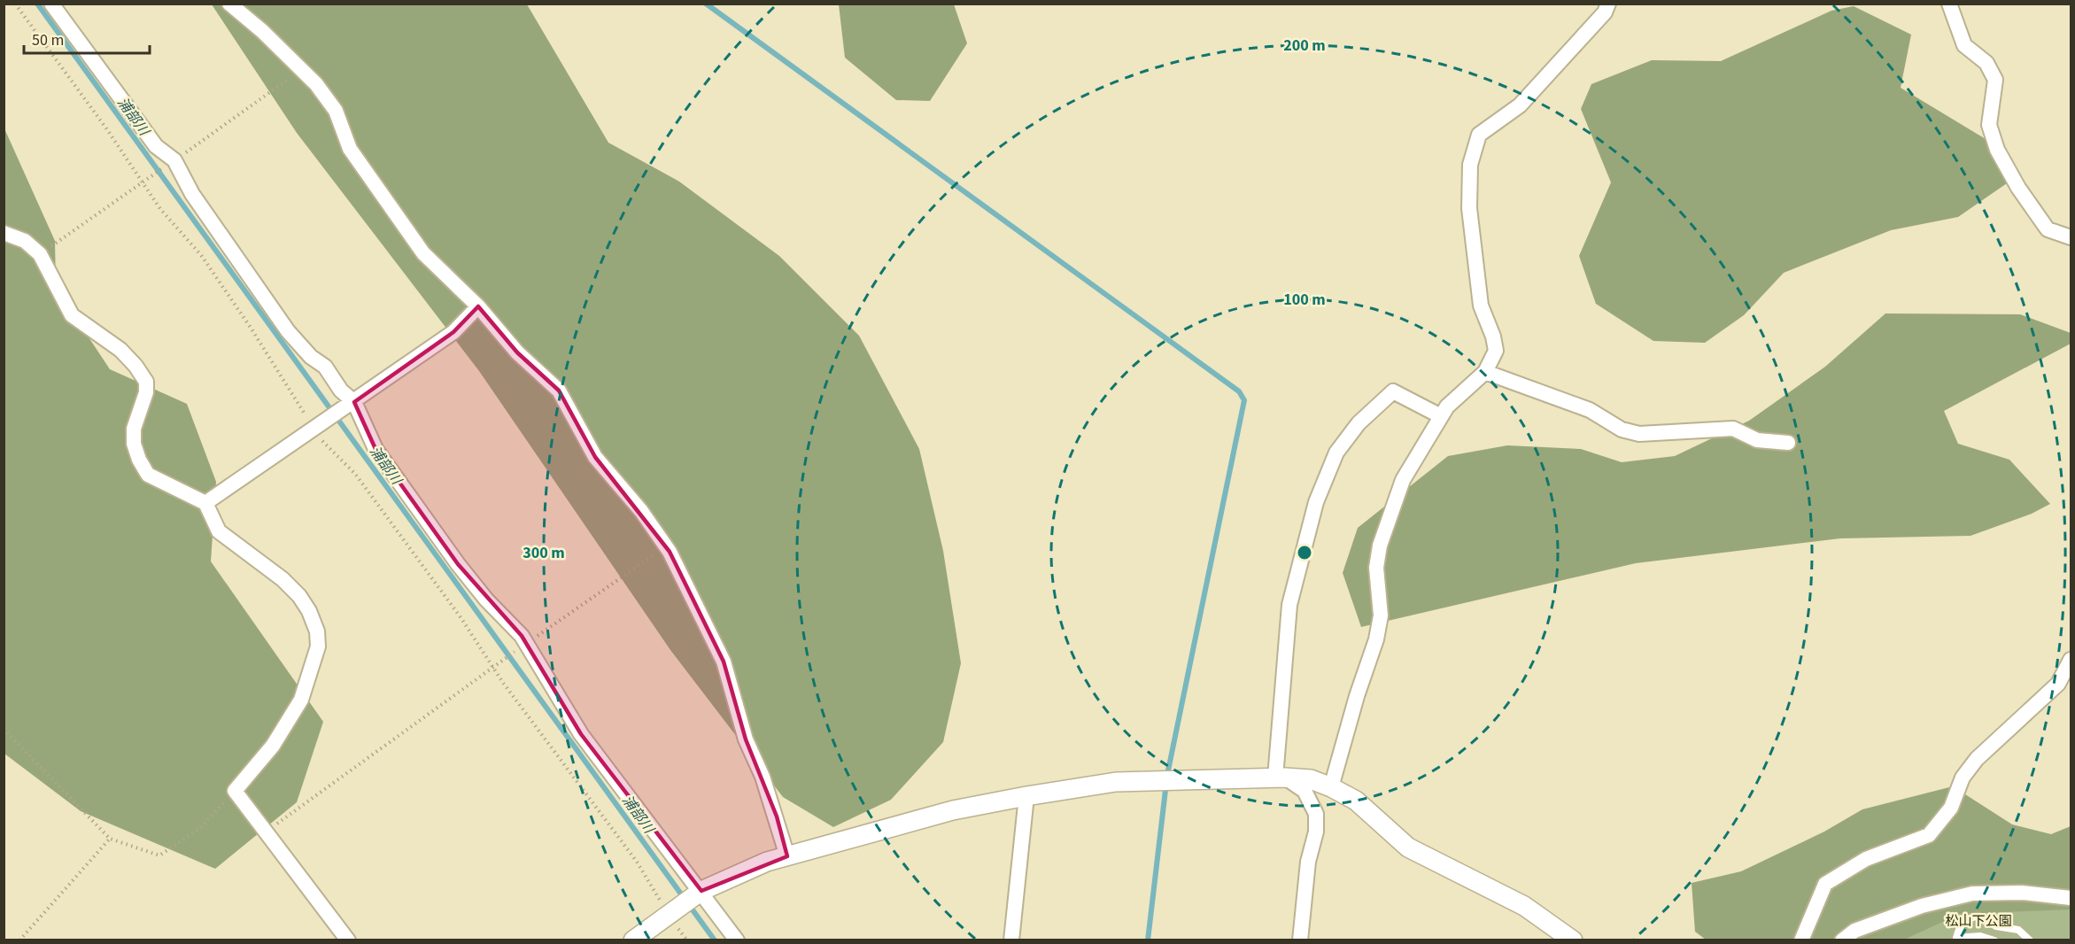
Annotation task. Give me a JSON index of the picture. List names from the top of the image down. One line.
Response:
{"water":["浦部川"],"parks":["松山下公園"],"scale_bar":"50 m","rings":["200 m","100 m","300 m"]}
